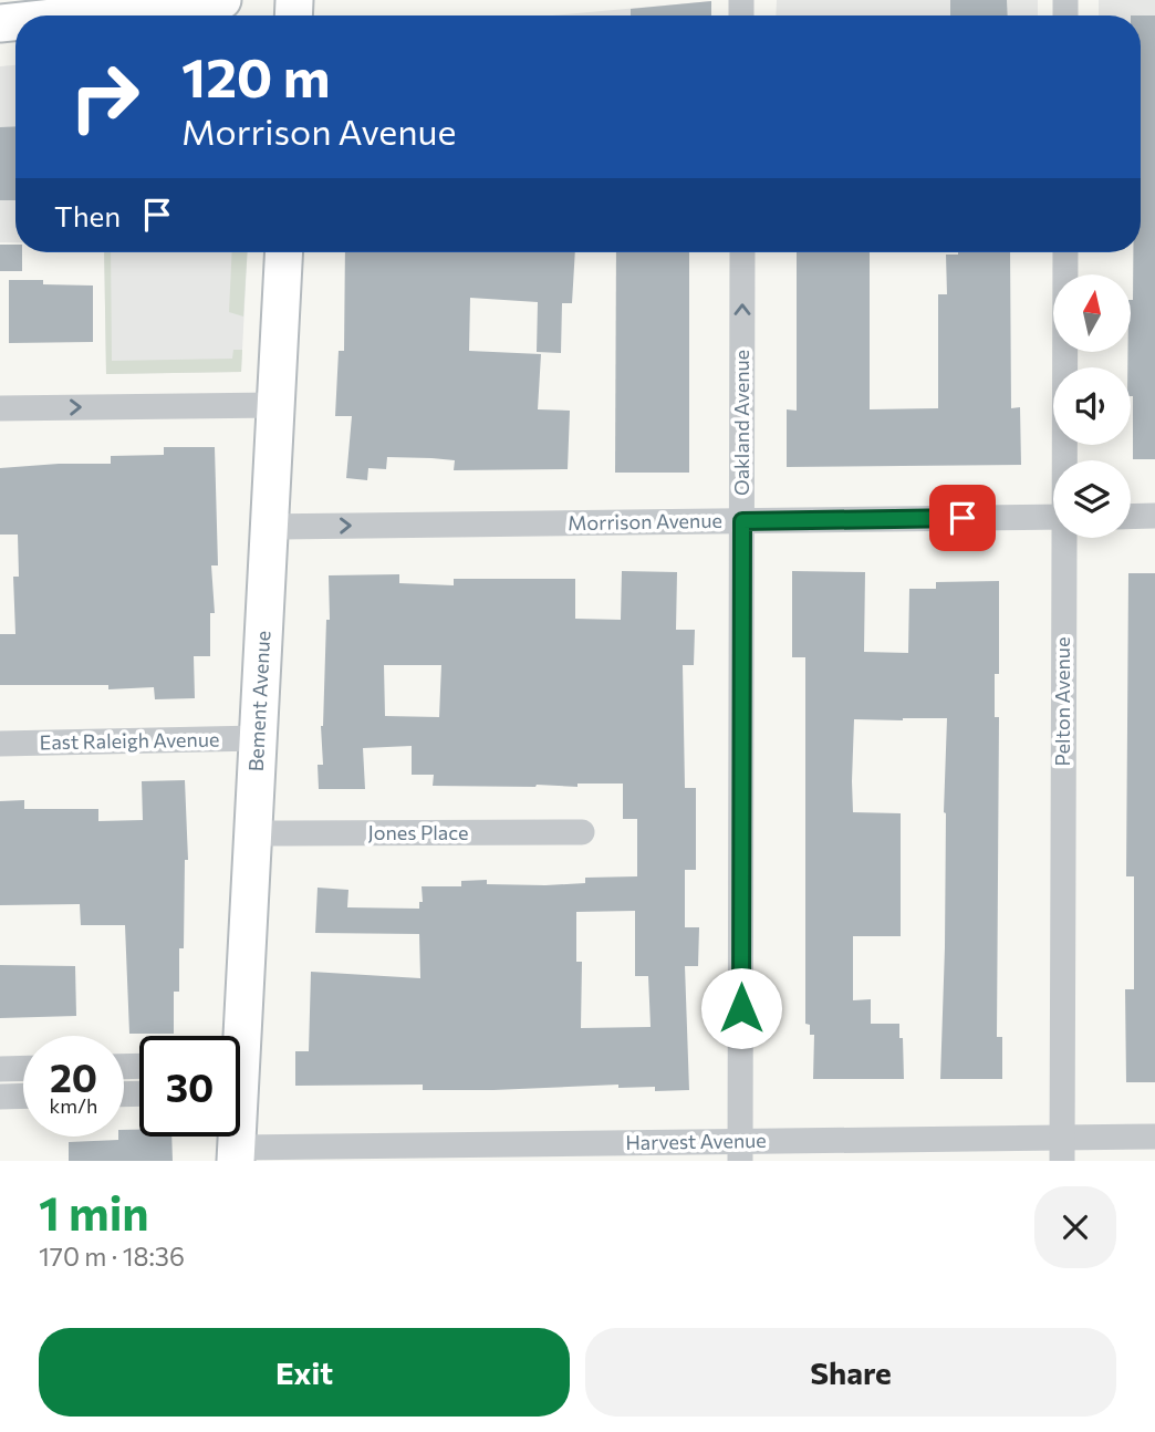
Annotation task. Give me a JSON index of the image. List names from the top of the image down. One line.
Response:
{"streets":{"street":["Oakland Avenue","Morrison Avenue","Bement Avenue","Pelton Avenue","East Raleigh Avenue","Jones Place","Harvest Avenue"]},"crossings":[["Oakland Avenue","Morrison Avenue"],["Oakland Avenue","Harvest Avenue"],["Morrison Avenue","Bement Avenue"],["Bement Avenue","East Raleigh Avenue"],["Bement Avenue","Jones Place"],["Pelton Avenue","Harvest Avenue"]],"one_way":["Morrison Avenue"],"north":"top","page":{"turn":["120 m","Morrison Avenue"],"then":"Then","speed":"20 km/h","limit":"30","heading":["1 min","170 m · 18:36"],"buttons":["Exit","Share"]}}
